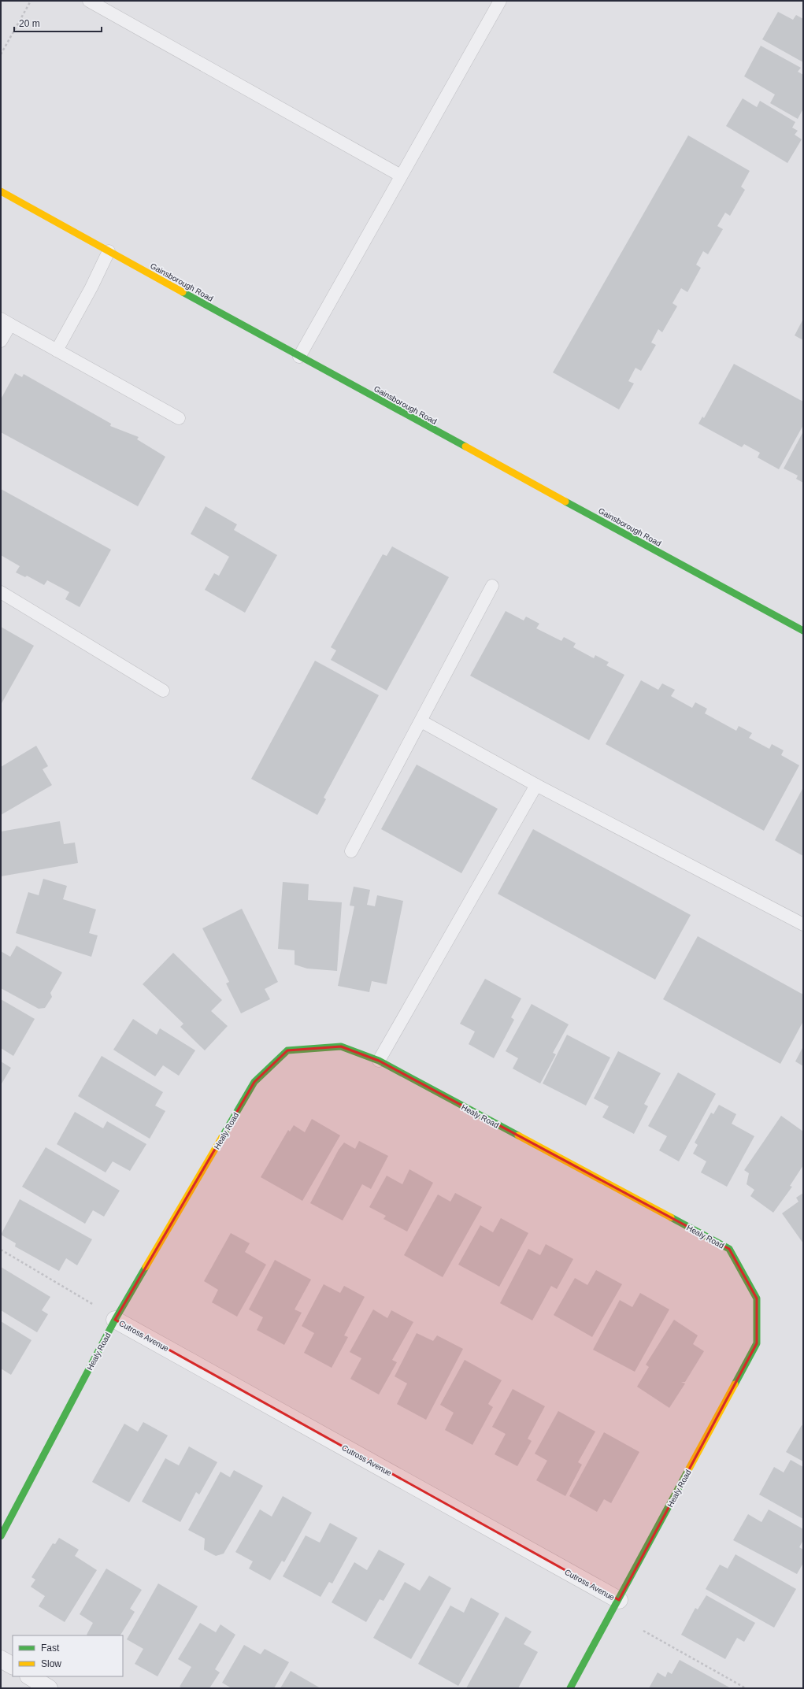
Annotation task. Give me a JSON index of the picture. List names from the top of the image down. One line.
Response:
{"streets":{"street":["Gainsborough Road","Healy Road","Cutross Avenue"]},"crossings":[["Healy Road","Cutross Avenue"]],"legend":["Fast","Slow"],"scale_bar":"20 m"}
